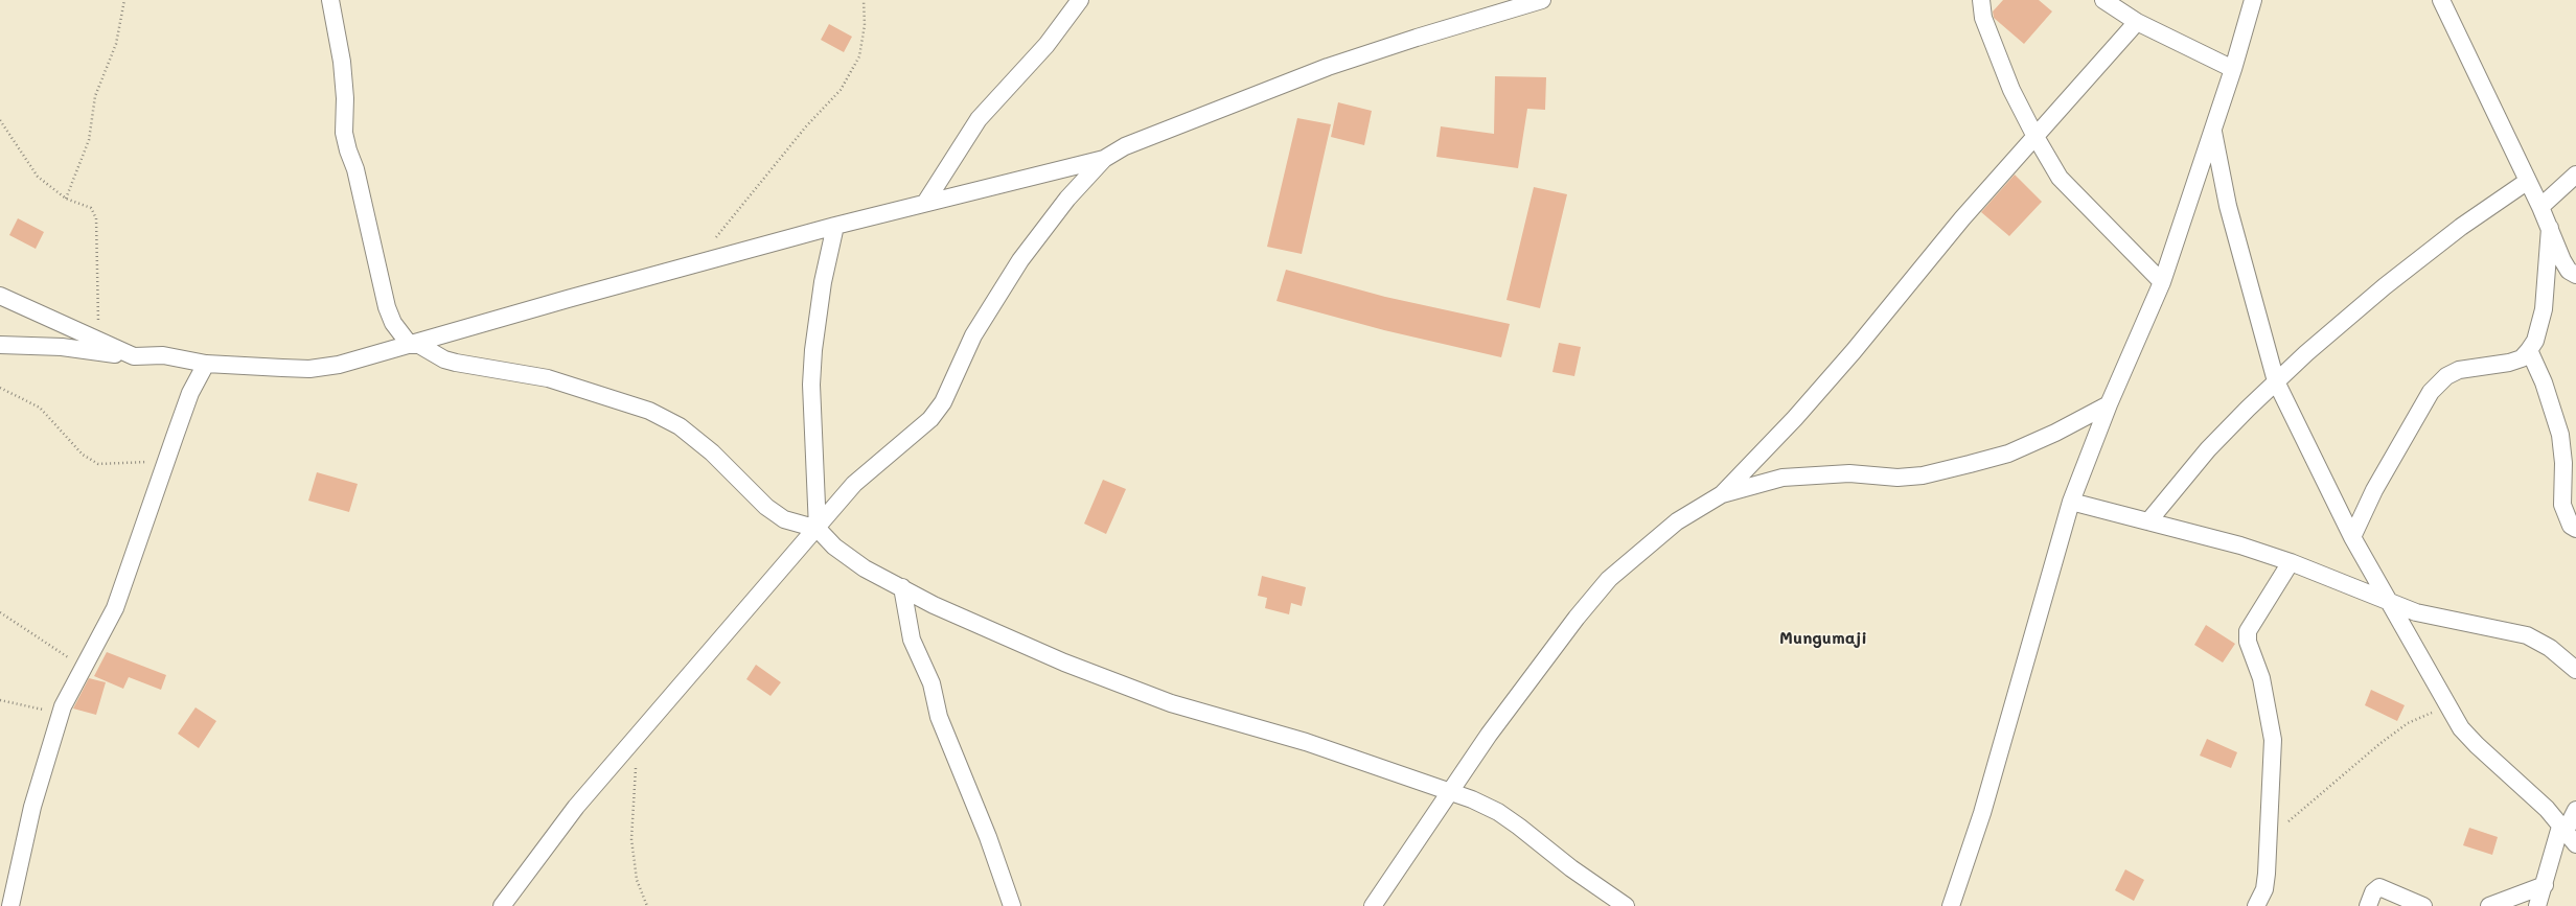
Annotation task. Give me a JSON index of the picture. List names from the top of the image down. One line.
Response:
{"districts":["Mungumaji"]}
